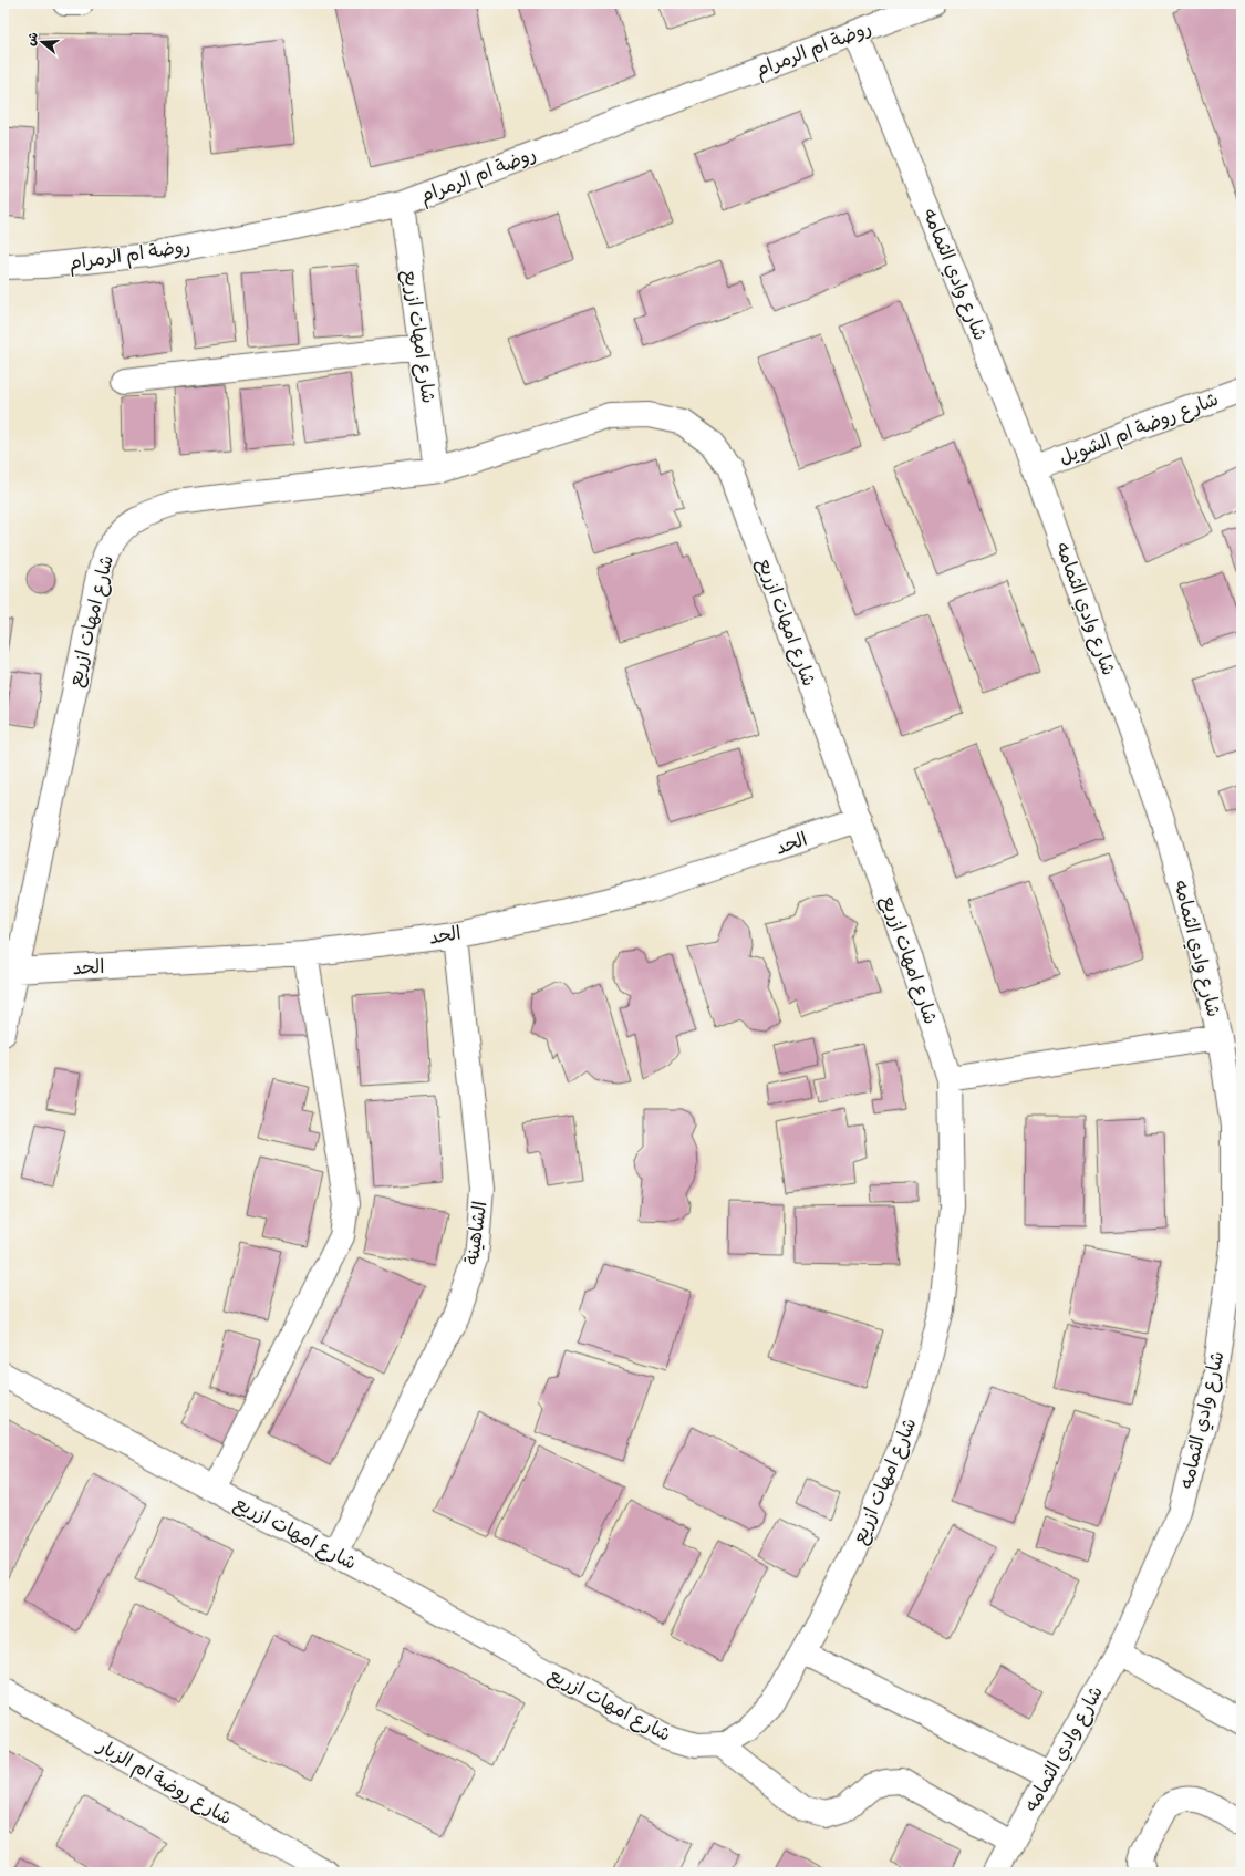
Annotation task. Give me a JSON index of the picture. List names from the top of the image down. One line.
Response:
{"streets":{"street":["روضة ام الرمرام","شارع وادي الثمامه","شارع امهات ازريع","شارع روضة ام الشويل","الحد","الشاهينة","شارع روضة ام الزبار"]},"crossings":[["روضة ام الرمرام","شارع وادي الثمامه"],["روضة ام الرمرام","شارع امهات ازريع"],["شارع وادي الثمامه","شارع روضة ام الشويل"],["شارع امهات ازريع","الحد"],["شارع امهات ازريع","الشاهينة"],["الحد","الشاهينة"]],"north":"left"}
